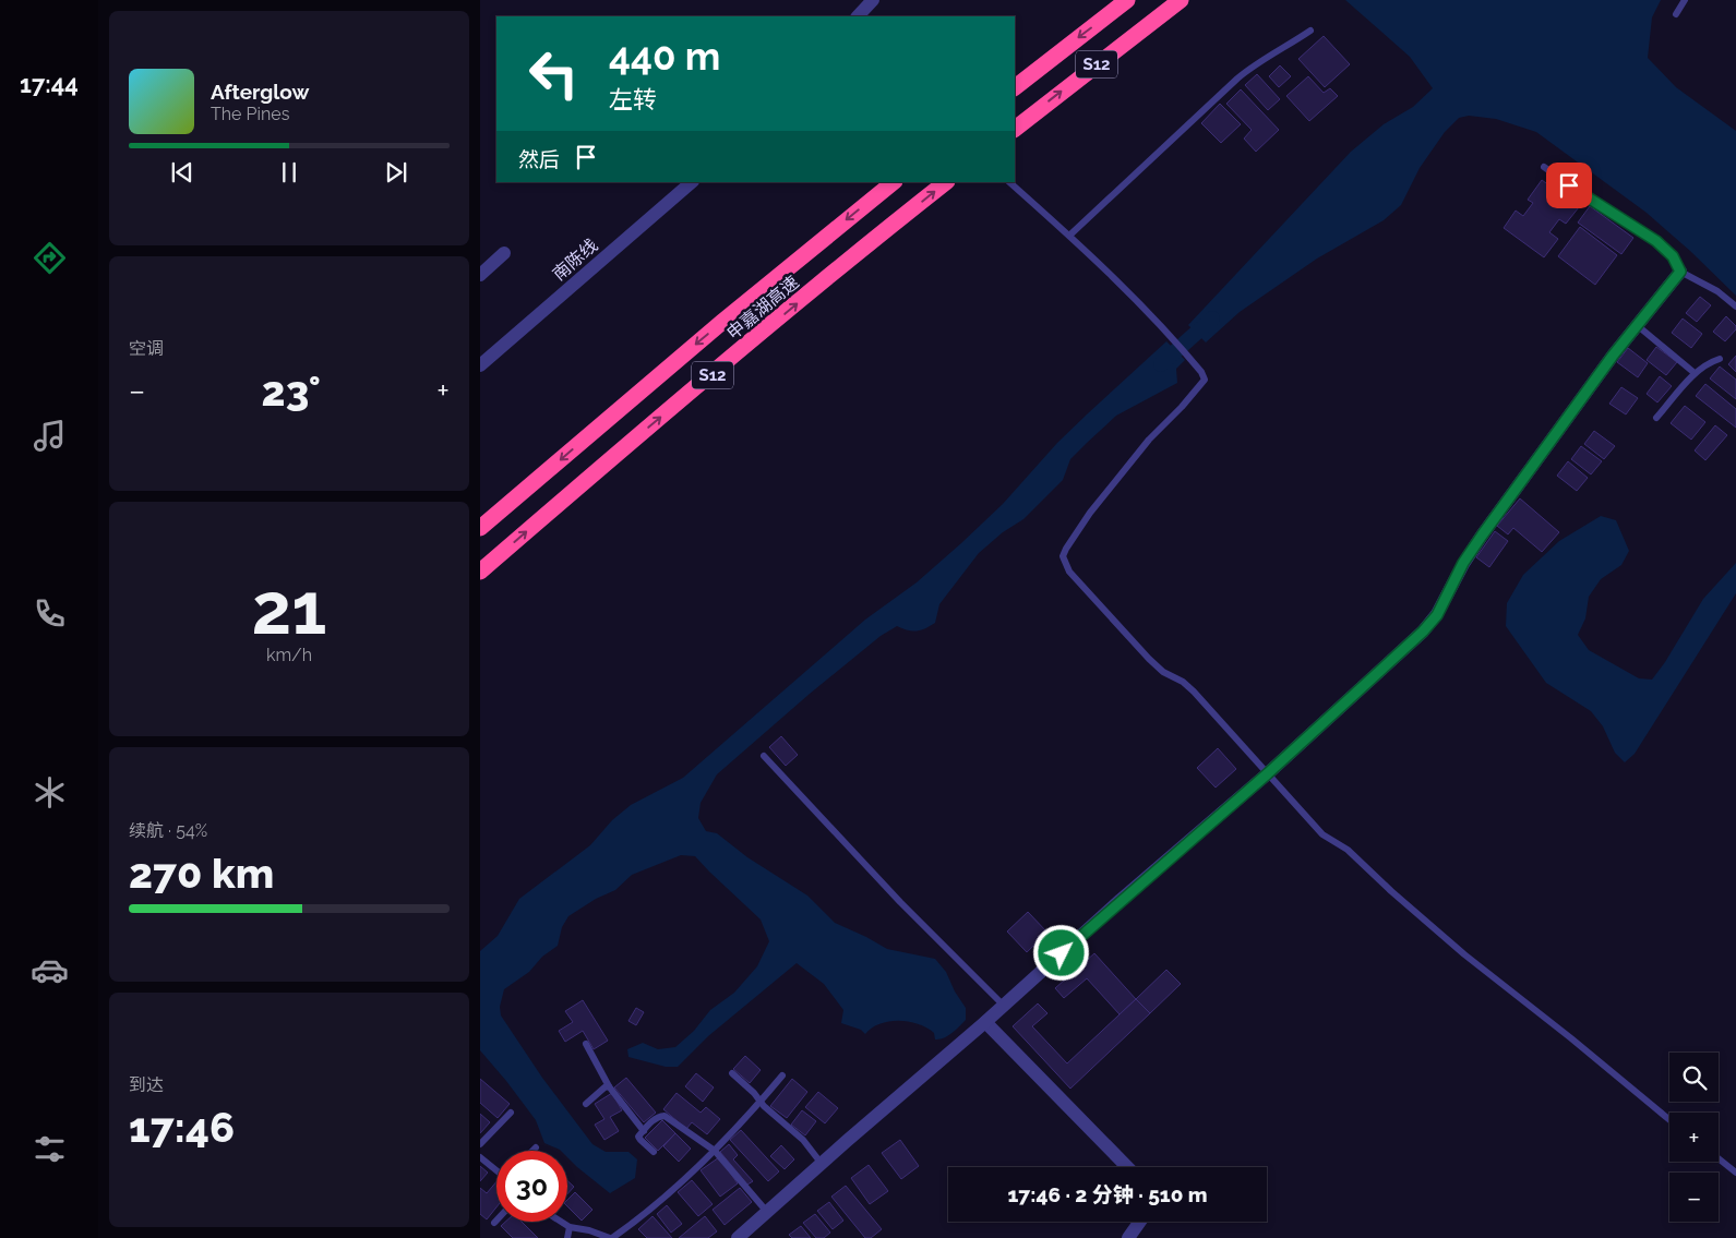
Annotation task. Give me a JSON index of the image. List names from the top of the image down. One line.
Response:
{"streets":{"highway":["S12","申嘉湖高速"],"street":["南陈线"]},"page":{"tabs":"17:44","turn":["440 m","左转"],"song":["Afterglow","The Pines"],"then":"然后","tile":["空调",["21","km/h"],["续航 · 54%","270 km"],["到达","17:46"]],"heat":["−","23°","+"],"map_buttons":["+","−"],"limit":"30","trip":"17:46 · 2 分钟 · 510 m"}}
